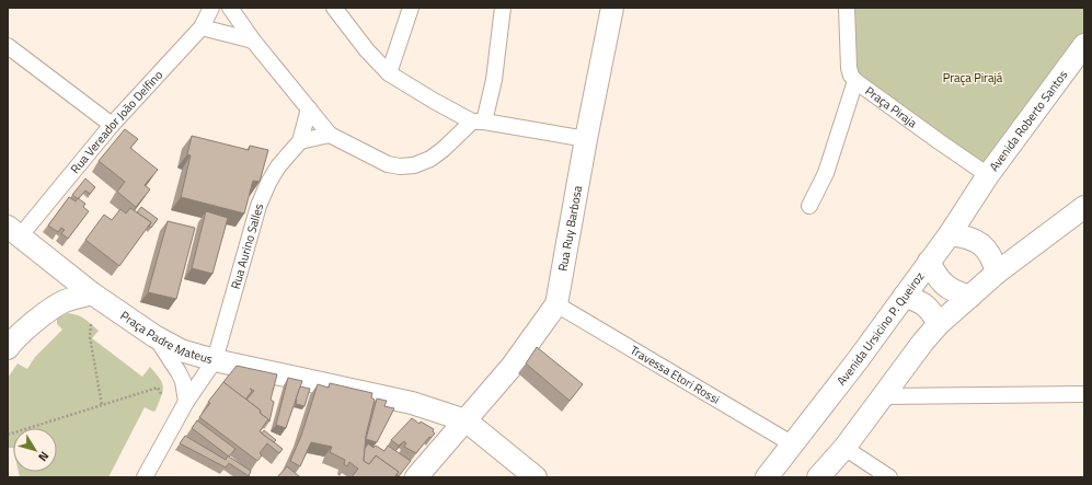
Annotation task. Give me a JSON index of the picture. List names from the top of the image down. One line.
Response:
{"streets":{"street":["Praça Piraja","Avenida Roberto Santos","Rua Vereador João Delfino","Rua Ruy Barbosa","Rua Aurino Salles","Avenida Ursicino P. Queiroz","Praça Padre Mateus","Travessa Etori Rossi"]},"crossings":[["Praça Piraja","Avenida Roberto Santos"],["Praça Piraja","Avenida Ursicino P. Queiroz"],["Avenida Roberto Santos","Avenida Ursicino P. Queiroz"],["Rua Vereador João Delfino","Praça Padre Mateus"],["Rua Ruy Barbosa","Travessa Etori Rossi"],["Rua Aurino Salles","Praça Padre Mateus"],["Avenida Ursicino P. Queiroz","Travessa Etori Rossi"]],"parks":["Praça Pirajá"],"north":"bottom right"}
